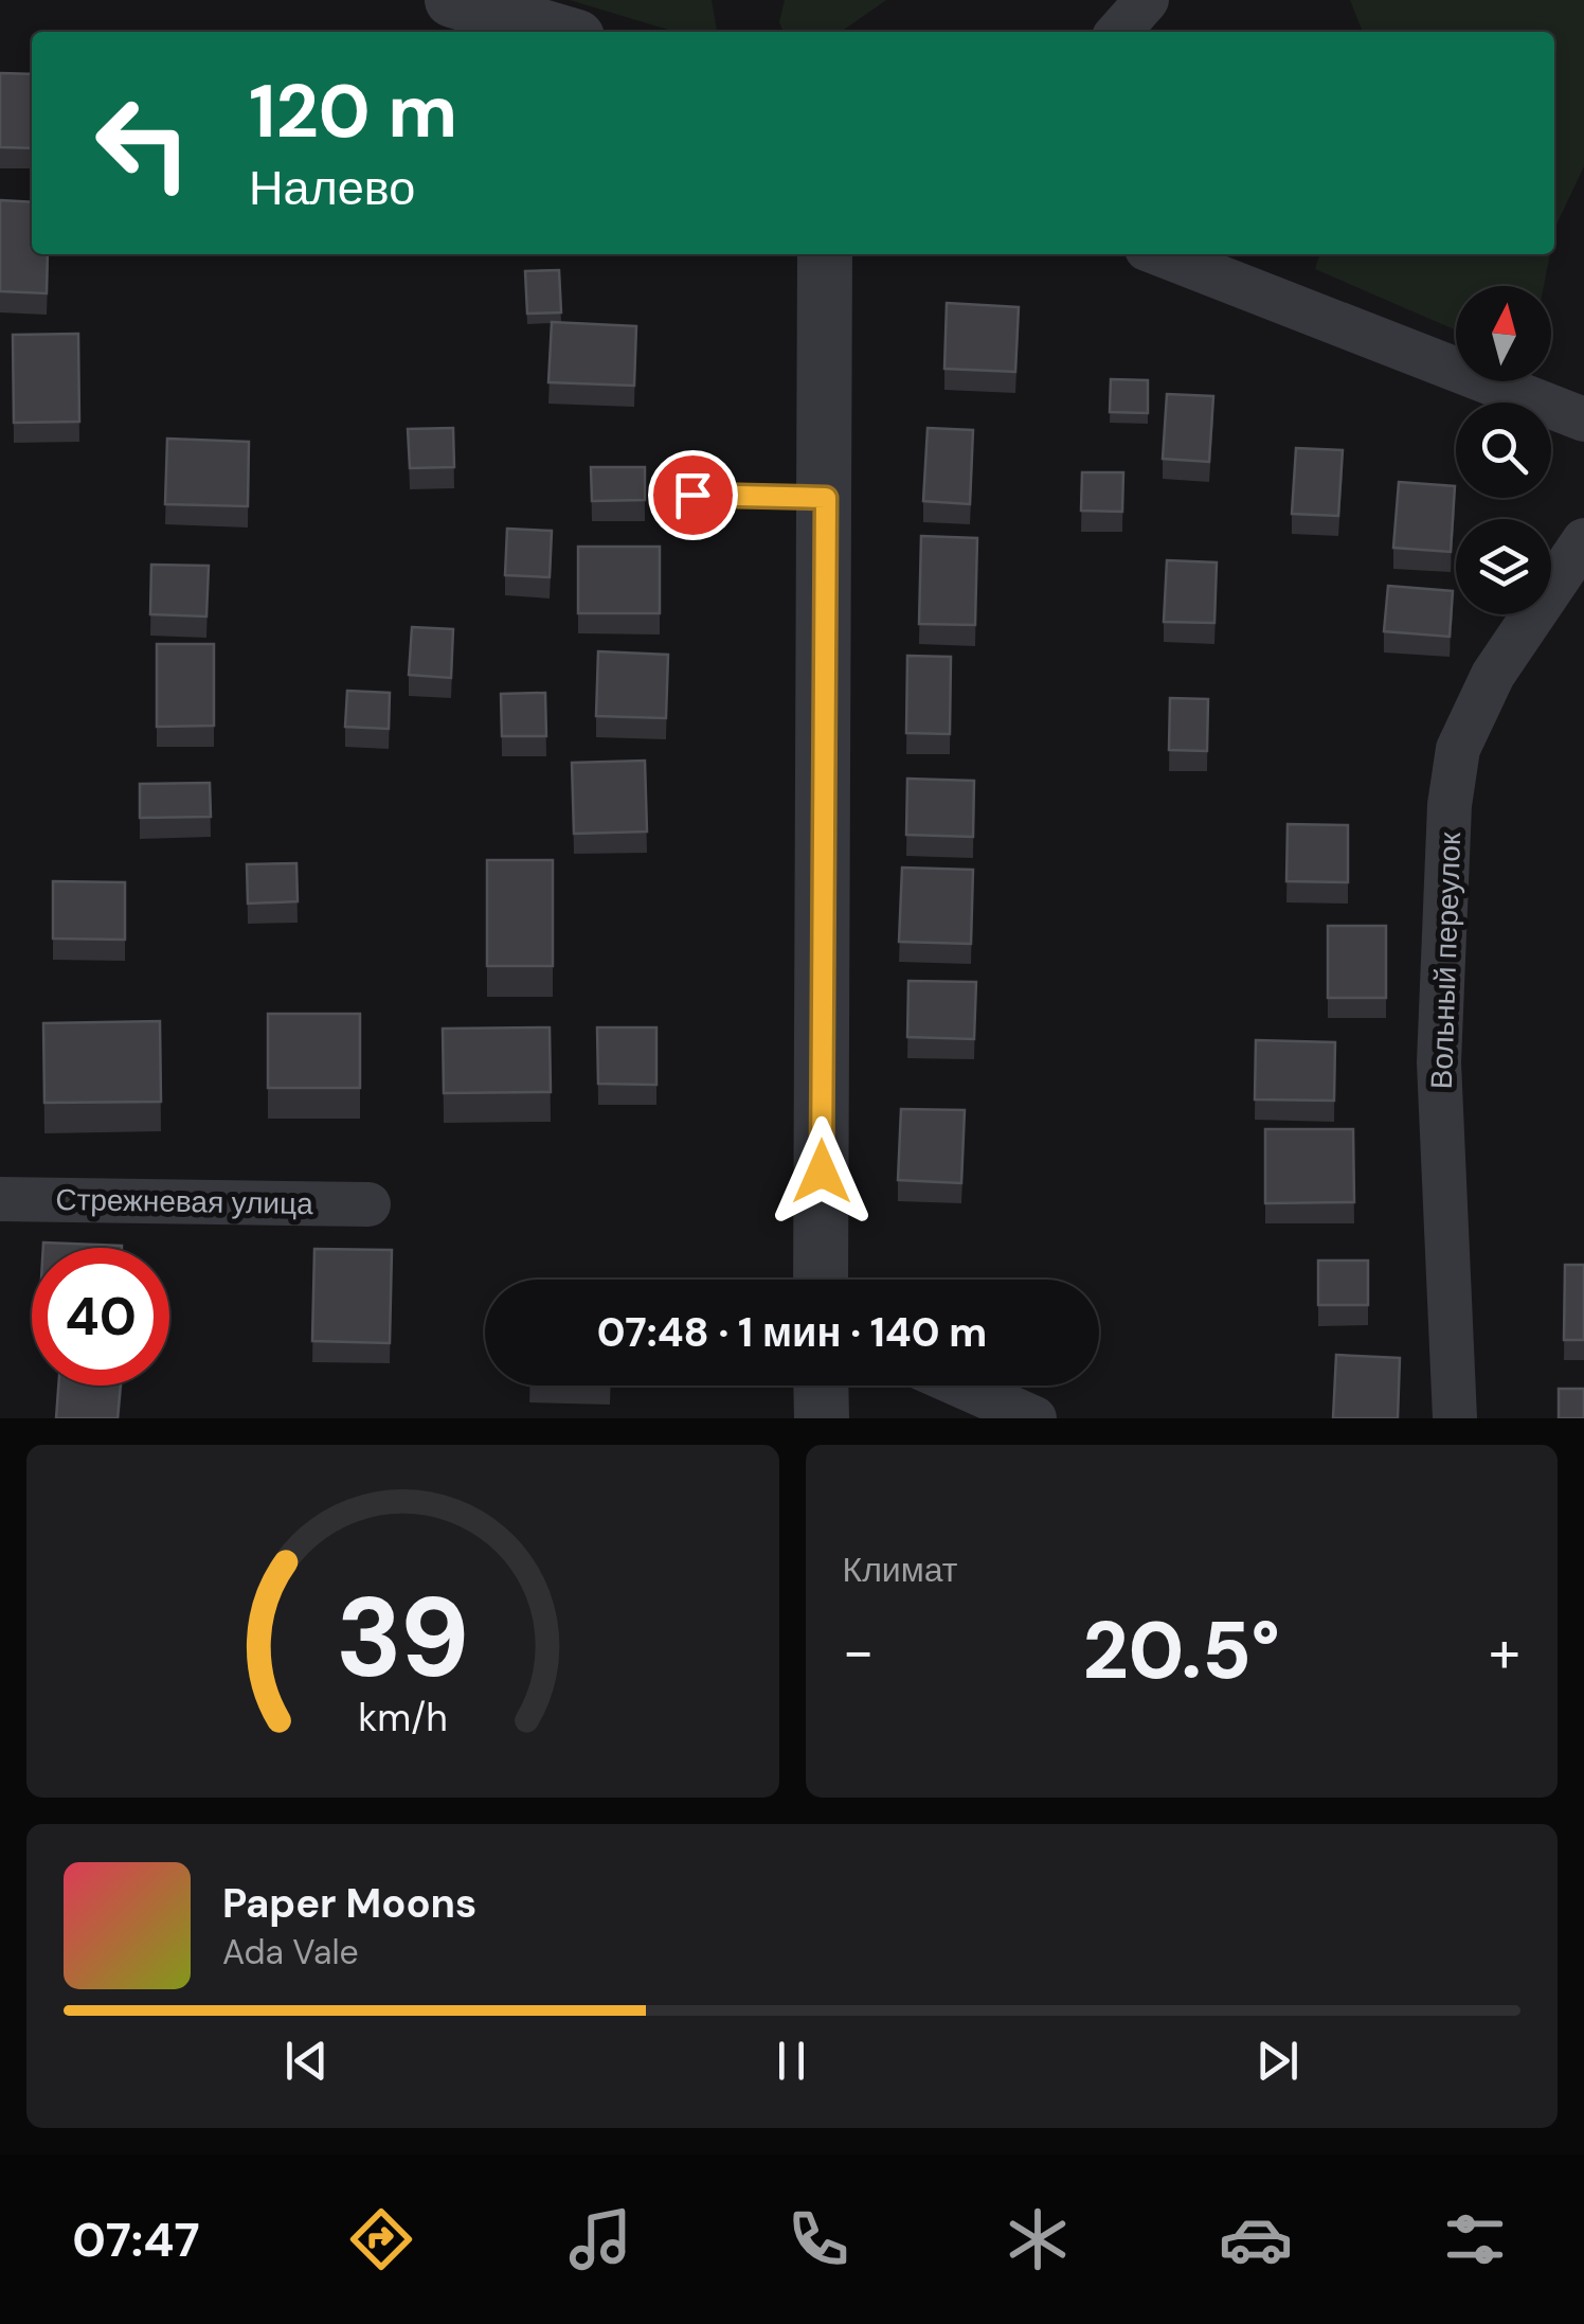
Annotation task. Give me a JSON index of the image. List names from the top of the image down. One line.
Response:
{"streets":{"street":["Вольный переулок","Стрежневая улица"]},"north":"top","page":{"turn":["120 m","Налево"],"limit":"40","trip":"07:48 · 1 мин · 140 m","tile":"Климат","heat":["−","20.5°","+"],"song":["Paper Moons","Ada Vale"],"tabs":"07:47","gauge":["39","km/h"]}}
